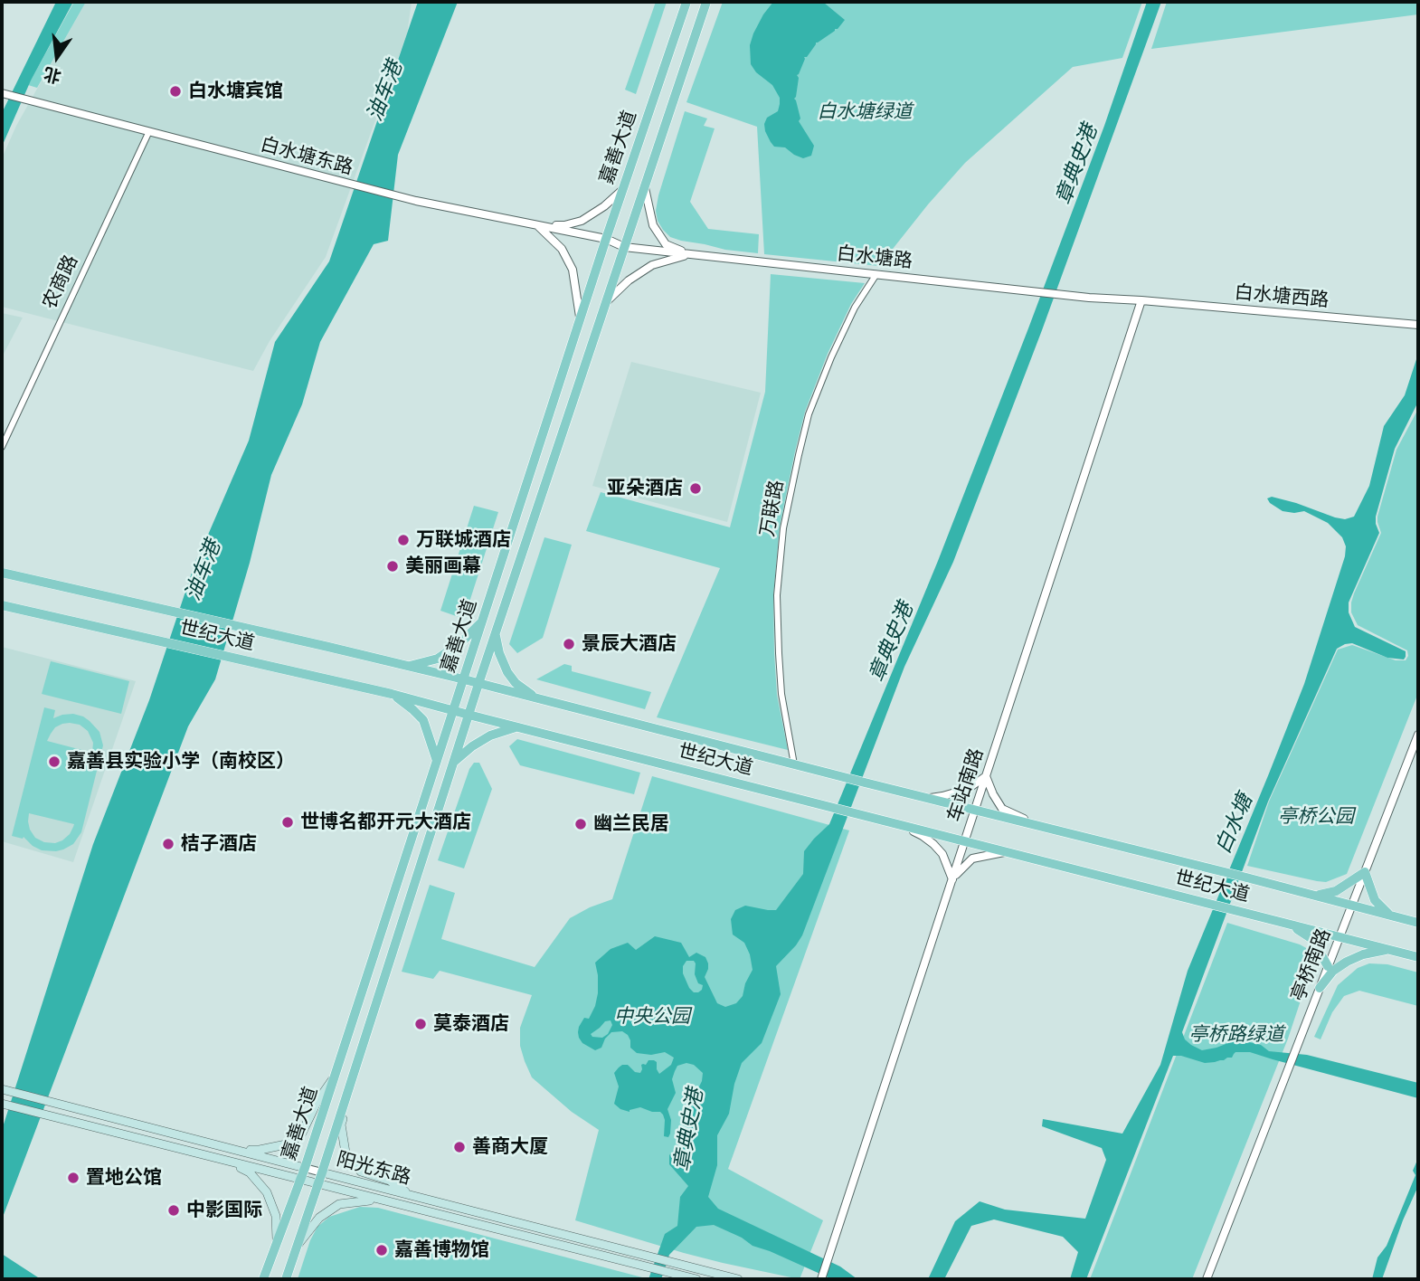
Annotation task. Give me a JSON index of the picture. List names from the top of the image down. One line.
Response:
{"streets":{"main road":["嘉善大道","世纪大道","阳光东路"],"street":["白水塘东路","白水塘路","农商路","白水塘西路","万联路","车站南路","亭桥南路"]},"crossings":[["嘉善大道","白水塘东路"],["嘉善大道","白水塘路"],["嘉善大道","世纪大道"],["嘉善大道","阳光东路"],["白水塘东路","白水塘路"],["白水塘东路","农商路"],["白水塘路","白水塘西路"],["白水塘路","万联路"],["白水塘路","车站南路"],["白水塘西路","车站南路"],["万联路","世纪大道"],["世纪大道","车站南路"],["世纪大道","亭桥南路"]],"water":["油车港","章典史港","白水塘"],"parks":["白水塘绿道","亭桥公园","中央公园","亭桥路绿道"],"places":["白水塘宾馆","亚朵酒店","万联城酒店","美丽画幕","景辰大酒店","嘉善县实验小学（南校区）","世博名都开元大酒店","幽兰民居","桔子酒店","莫泰酒店","善商大厦","置地公馆","中影国际","嘉善博物馆"],"north":"bottom"}
